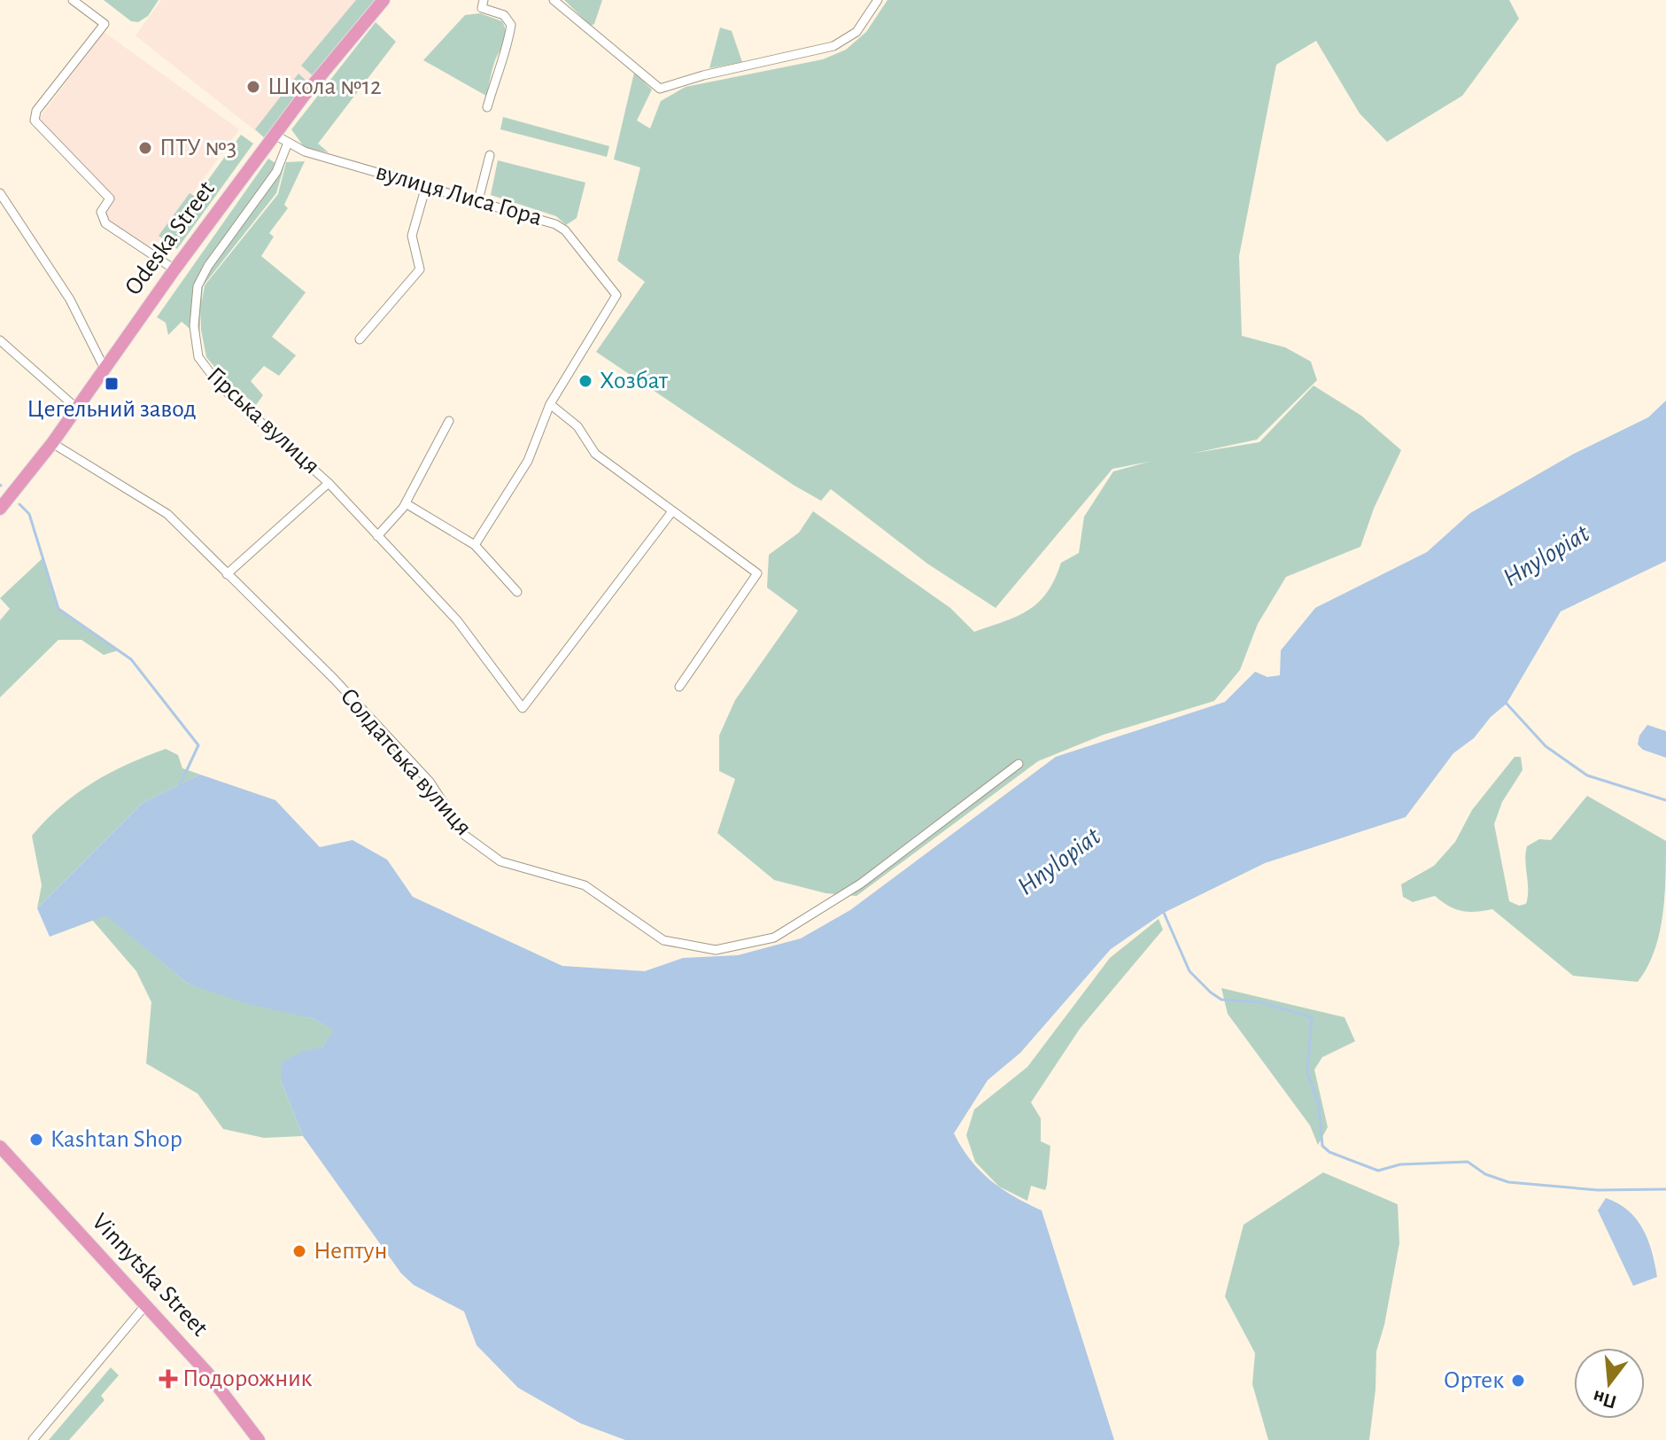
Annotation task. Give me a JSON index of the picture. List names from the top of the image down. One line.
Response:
{"streets":{"main road":["Odeska Street","Vinnytska Street"],"street":["вулиця Лиса Гора","Гірська вулиця","Солдатська вулиця"]},"crossings":[["вулиця Лиса Гора","Odeska Street"],["вулиця Лиса Гора","Гірська вулиця"],["Odeska Street","Солдатська вулиця"]],"water":["Hnylopiat"],"places":{"other":["Школа №12","ПТУ №3","Хозбат","Kashtan Shop","Нептун","Ортек"],"transit":["Цегельний завод"],"health":["Подорожник"]},"north":"bottom"}
